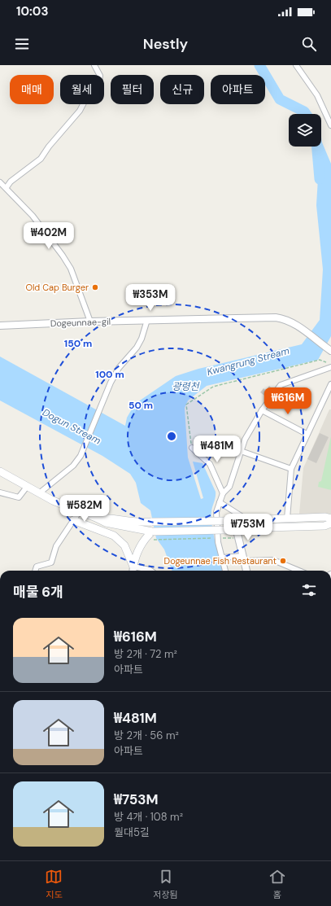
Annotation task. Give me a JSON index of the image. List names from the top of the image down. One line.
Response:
{"streets":{"street":["Dogeunnae-gil"]},"water":["Kwangrung Stream","광령천","Dogun Stream"],"places":["Old Cap Burger","Dogeunnae Fish Restaurant"],"page":{"status":"10:03","header":"Nestly","chip":["매매","월세","필터","신규","아파트"],"price":["₩402M","₩353M","₩616M","₩481M","₩582M","₩753M"],"heading":"매물 6개","list":[{"name":"₩616M","note":"방 2개 · 72 m² · 아파트"},{"name":"₩481M","note":"방 2개 · 56 m² · 아파트"},{"name":"₩753M","note":"방 4개 · 108 m² · 월대5길"}],"tabs":["지도","저장됨","홈"]},"rings":["150 m","100 m","50 m"]}
